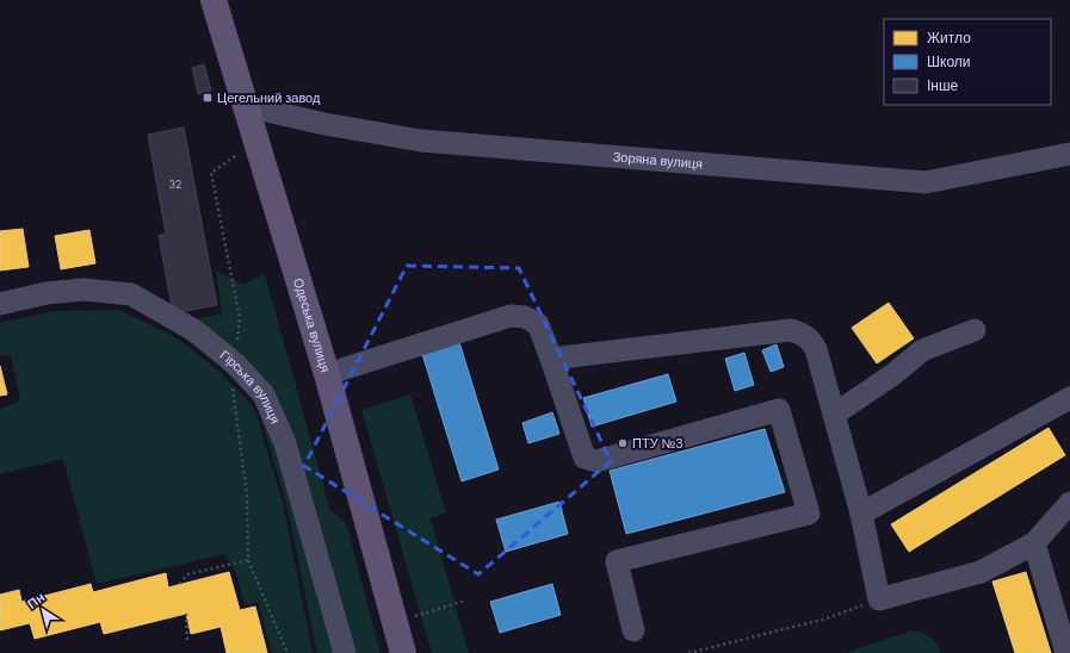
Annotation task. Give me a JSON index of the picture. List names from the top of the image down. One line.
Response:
{"streets":{"main road":["Одеська вулиця"],"street":["Зоряна вулиця","Гірська вулиця"]},"crossings":[["Зоряна вулиця","Одеська вулиця"]],"places":{"transit":["Цегельний завод"],"other":["ПТУ №3"]},"house_numbers":["32"],"legend":["Житло","Школи","Інше"],"north":"top left"}
